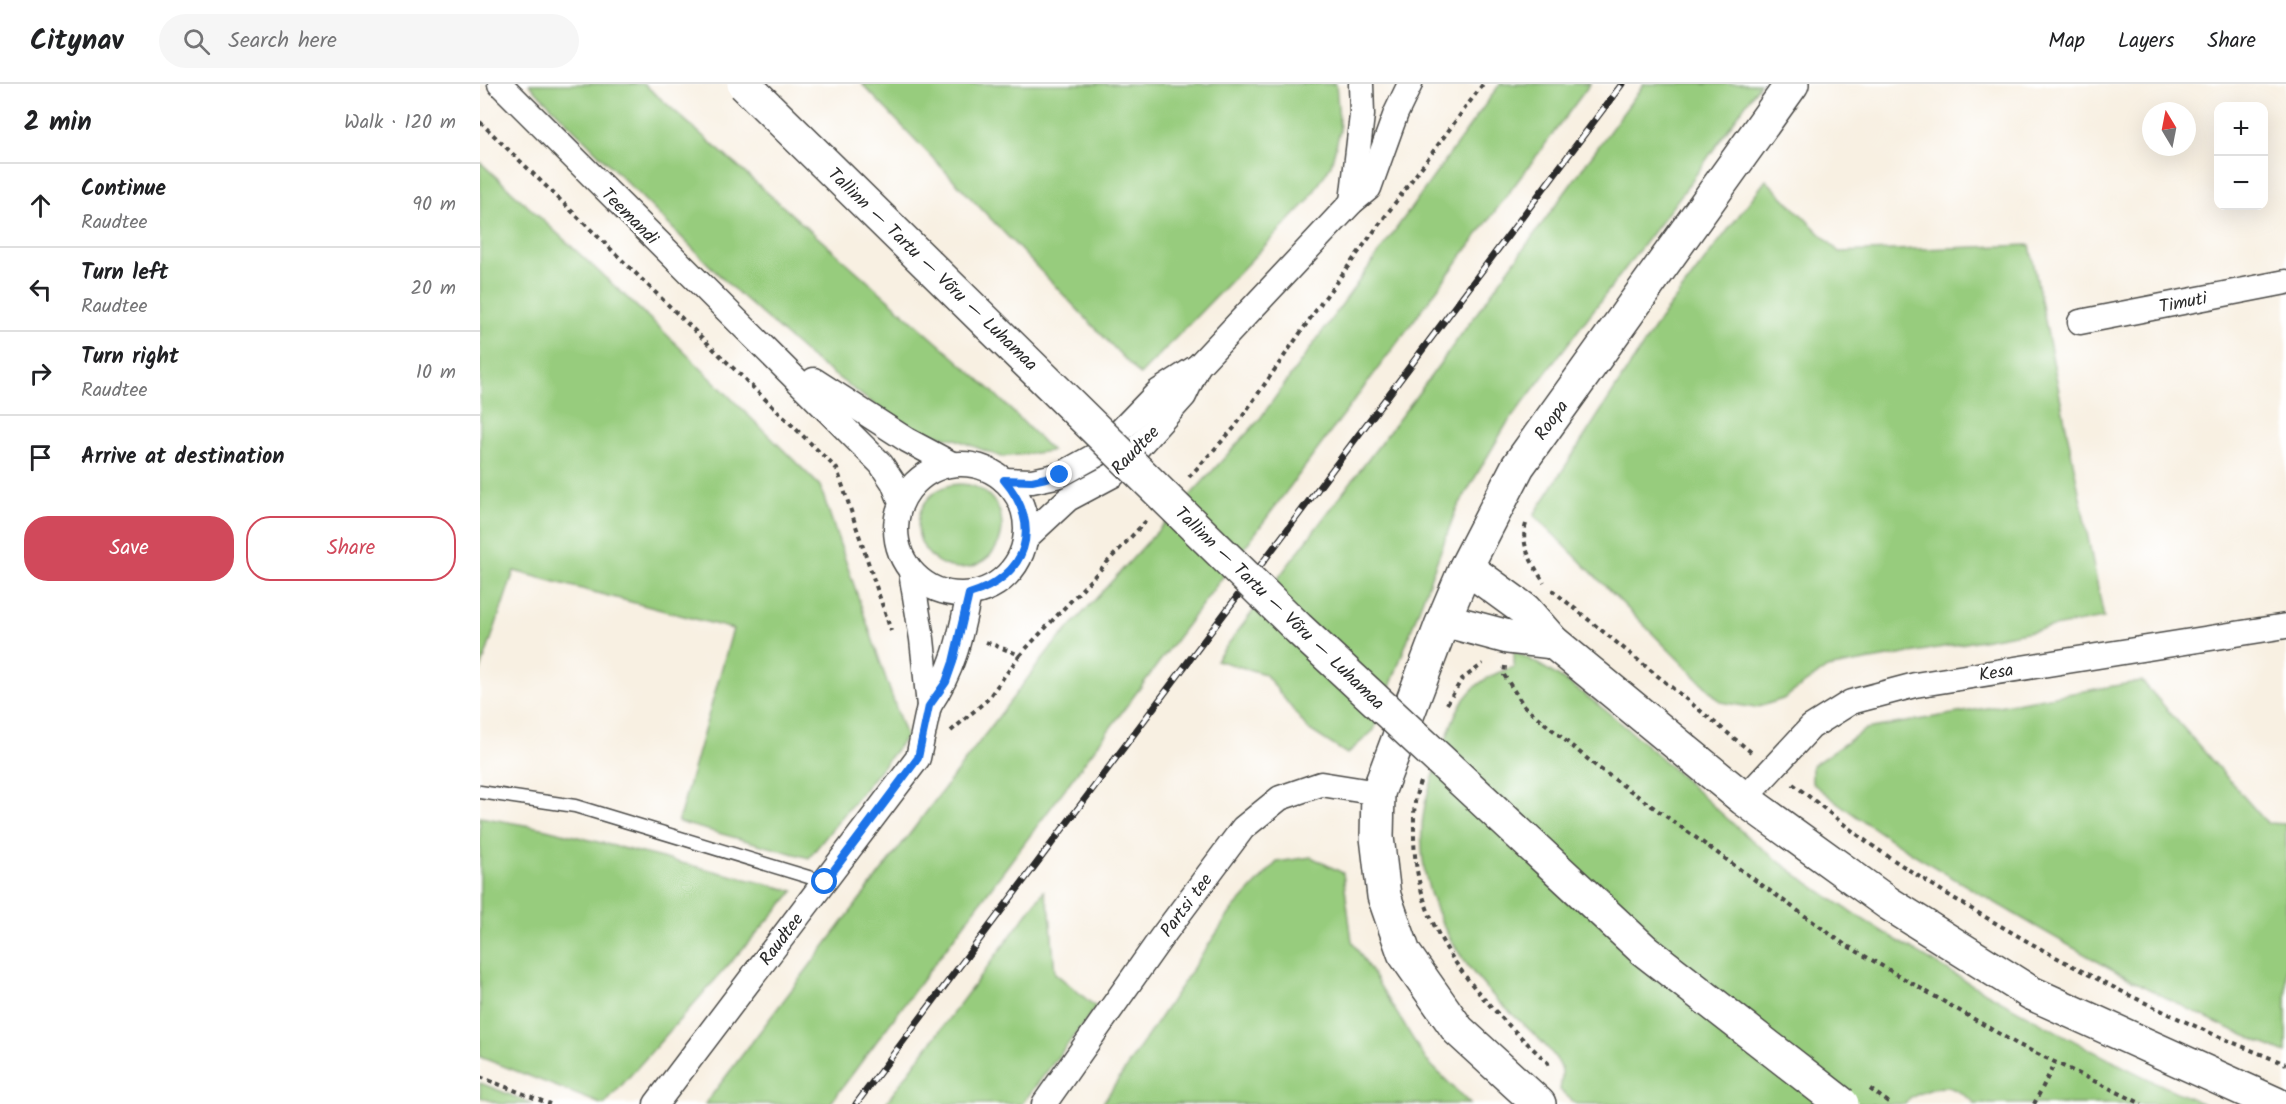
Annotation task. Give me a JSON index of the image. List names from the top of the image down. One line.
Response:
{"streets":{"main road":["Tallinn — Tartu — Võru — Luhamaa","Roopa"],"street":["Teemandi","Timuti","Raudtee","Kesa","Partsi tee"]},"crossings":[["Teemandi","Raudtee"],["Roopa","Partsi tee"]],"north":"top","page":{"header":"Citynav","search":"Search here","nav":["Map","Layers","Share"],"heading":["2 min","Walk · 120 m"],"map_buttons":["+","−"],"list":[["Continue","Raudtee","90 m"],["Turn left","Raudtee","20 m"],["Turn right","Raudtee","10 m"],"Arrive at destination"],"buttons":["Save","Share"]}}
